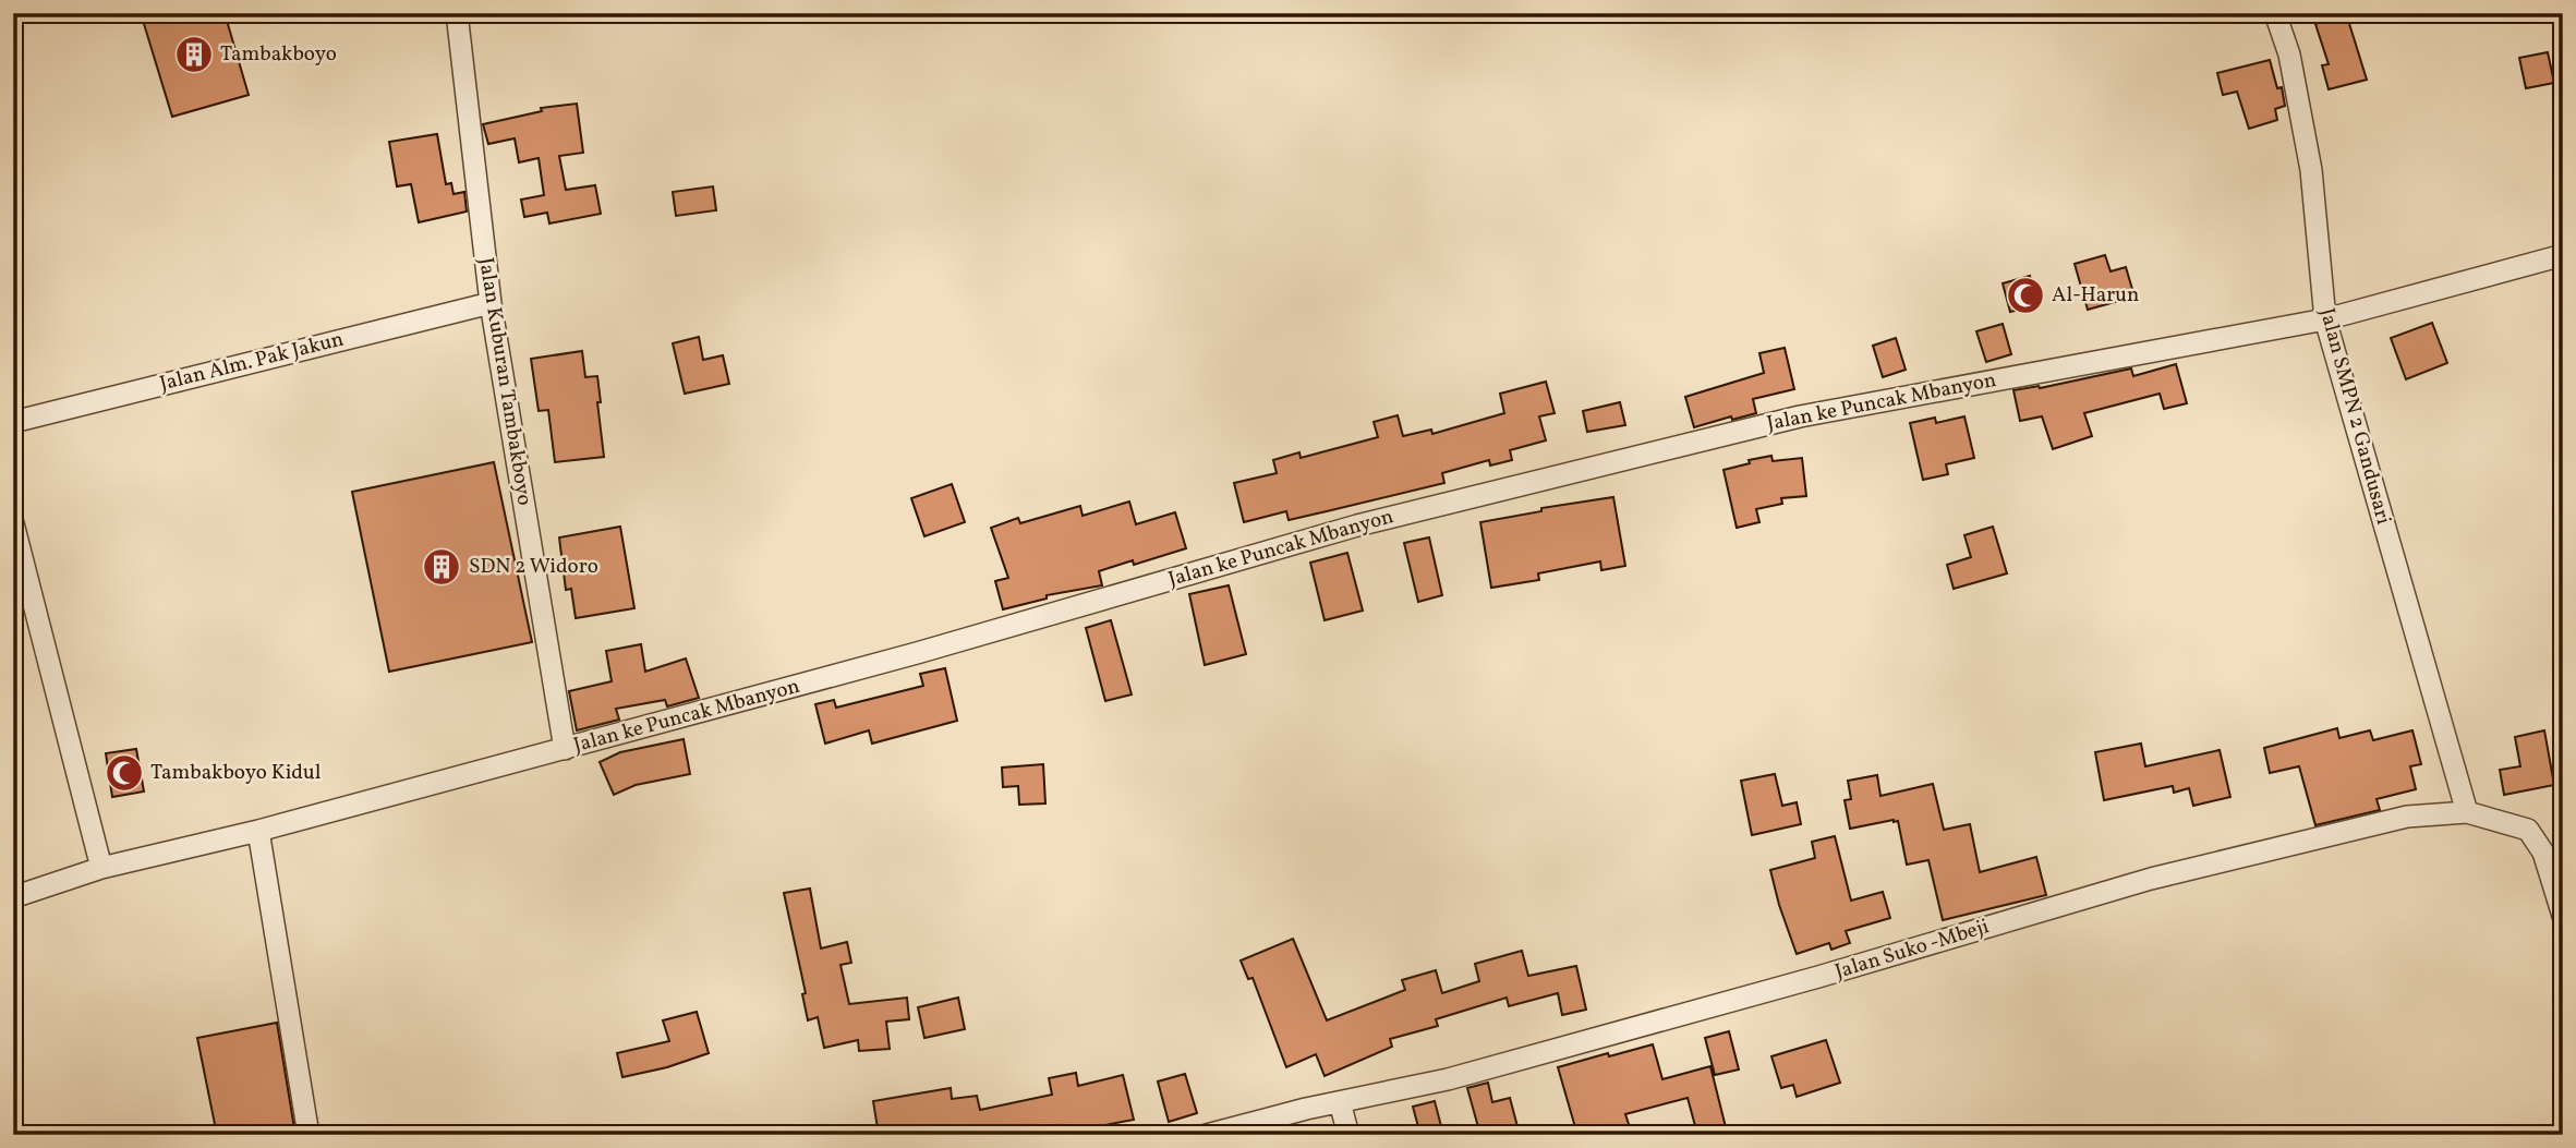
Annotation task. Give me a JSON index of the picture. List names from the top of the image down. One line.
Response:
{"streets":{"street":["Jalan Alm. Pak Jakun","Jalan Kuburan Tambakboyo","Jalan ke Puncak Mbanyon","Jalan SMPN 2 Gandusari","Jalan Suko -Mbeji"]},"crossings":[["Jalan Alm. Pak Jakun","Jalan Kuburan Tambakboyo"],["Jalan Kuburan Tambakboyo","Jalan ke Puncak Mbanyon"],["Jalan ke Puncak Mbanyon","Jalan SMPN 2 Gandusari"],["Jalan SMPN 2 Gandusari","Jalan Suko -Mbeji"]],"places":{"building":["Tambakboyo","SDN 2 Widoro"],"mosque":["Al-Harun","Tambakboyo Kidul"]}}
